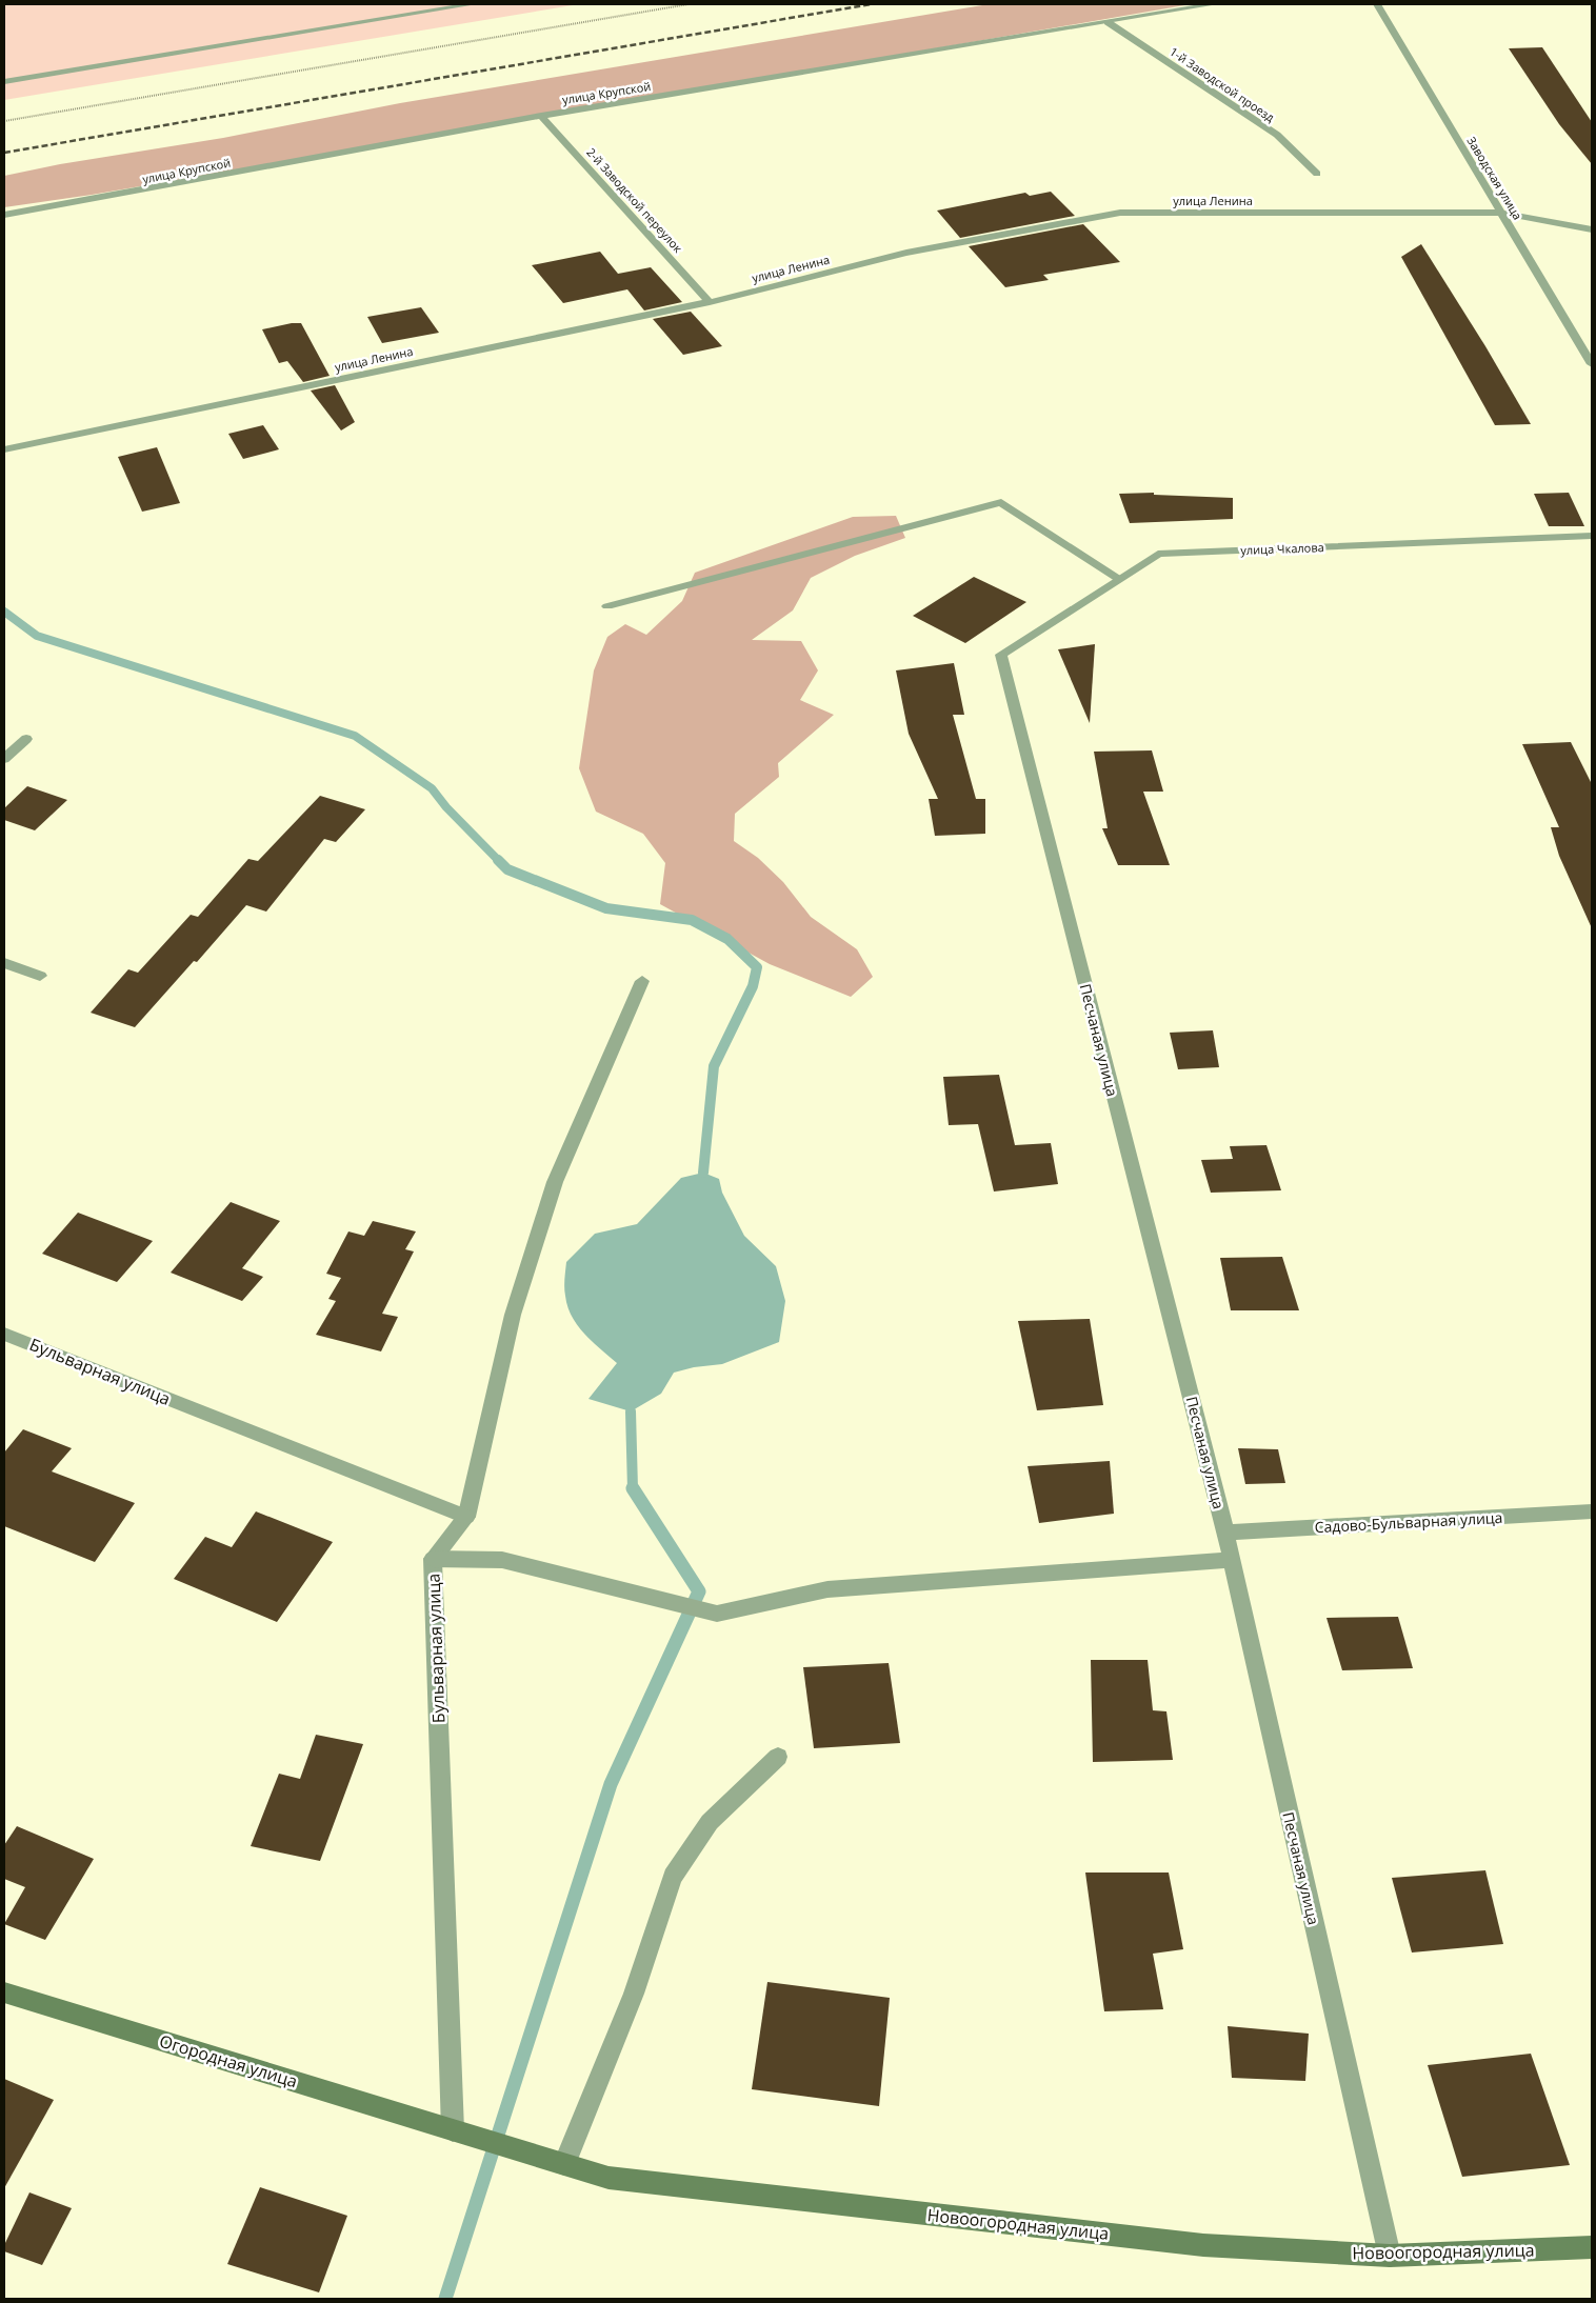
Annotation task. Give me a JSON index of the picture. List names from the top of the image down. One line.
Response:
{"streets":{"street":["1-й Заводской проезд","улица Крупской","Заводская улица","2-й Заводской переулок","улица Ленина","улица Чкалова","Песчаная улица","Бульварная улица","Садово-Бульварная улица","Огородная улица","Новоогородная улица"]},"crossings":[["1-й Заводской проезд","улица Крупской"],["улица Крупской","2-й Заводской переулок"],["Заводская улица","улица Ленина"],["2-й Заводской переулок","улица Ленина"],["улица Чкалова","Песчаная улица"],["Песчаная улица","Садово-Бульварная улица"],["Песчаная улица","Новоогородная улица"],["Бульварная улица","Огородная улица"],["Бульварная улица","Новоогородная улица"],["Огородная улица","Новоогородная улица"]]}
